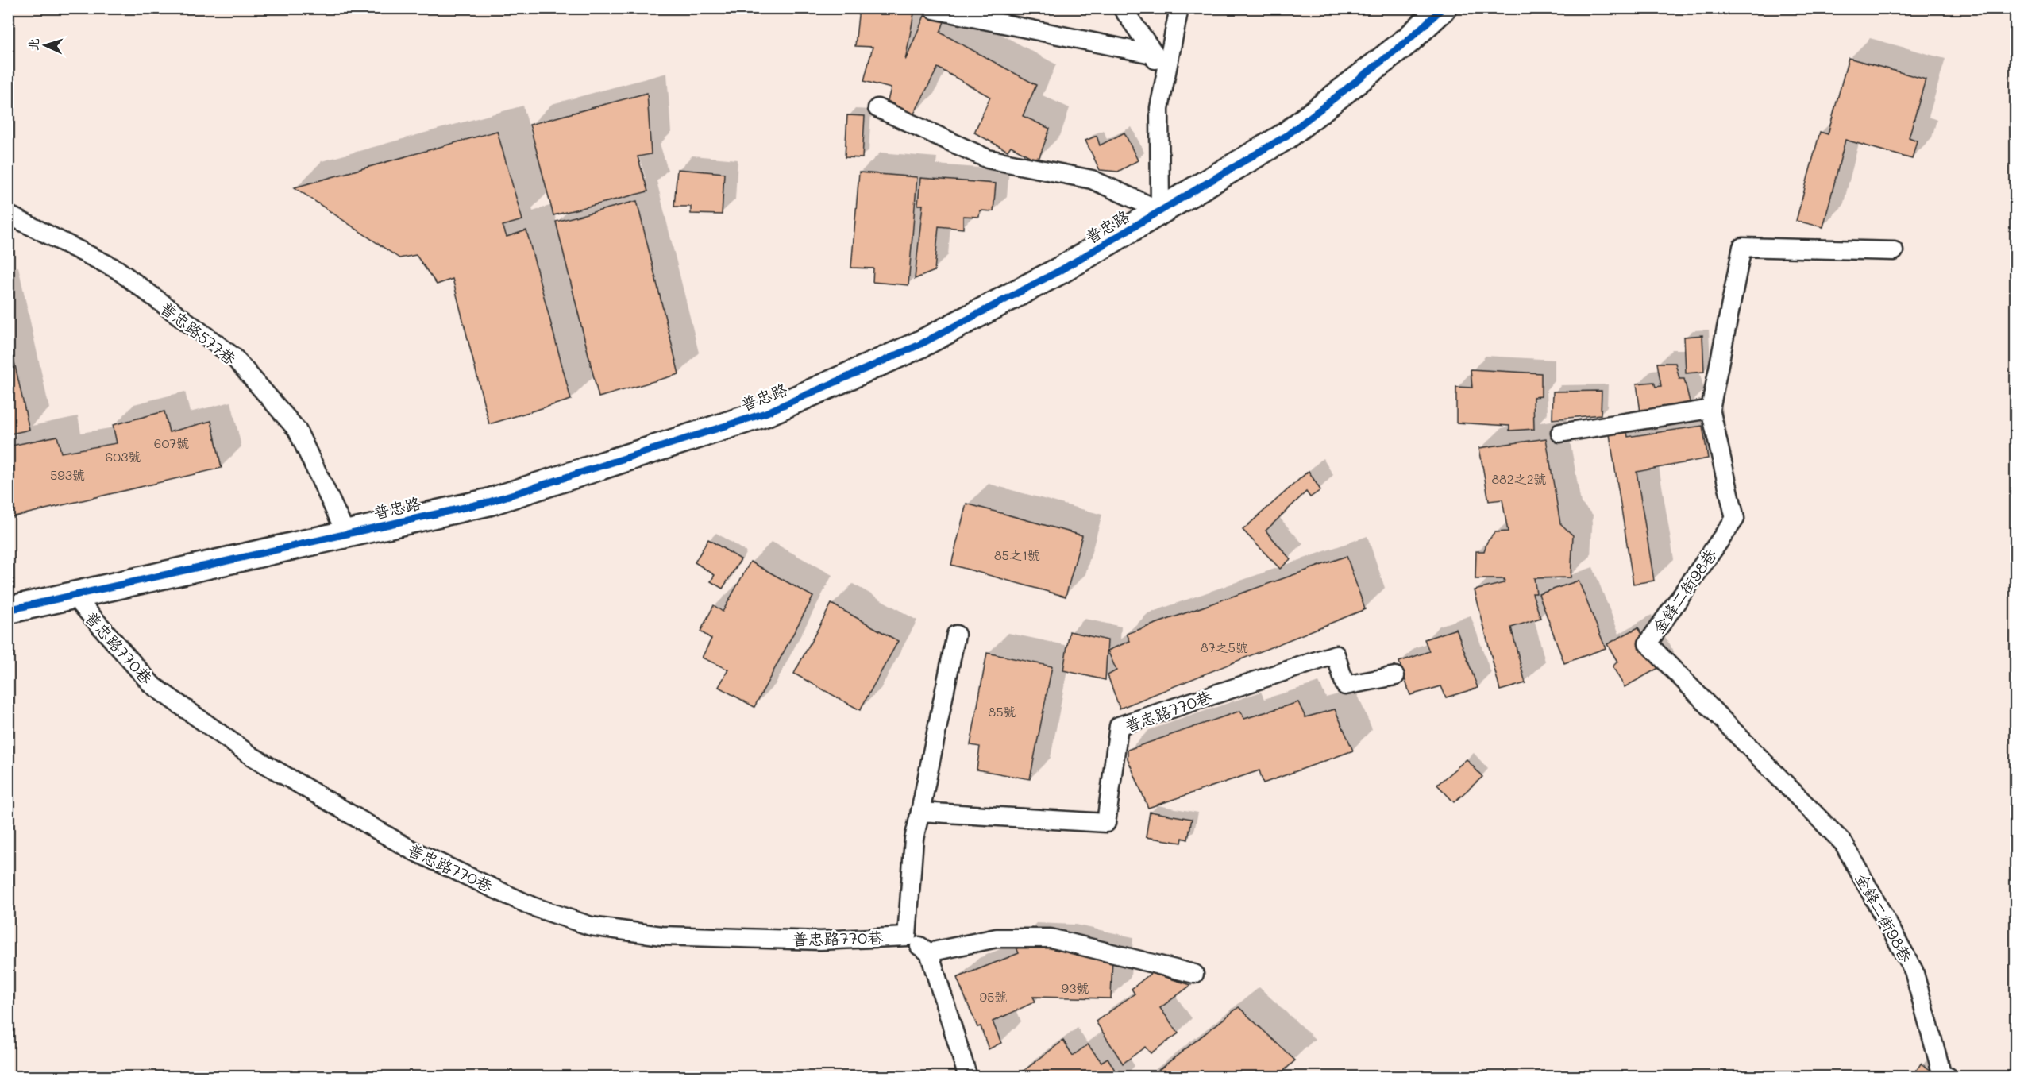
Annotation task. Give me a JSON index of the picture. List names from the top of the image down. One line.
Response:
{"streets":{"street":["普忠路"],"lane":["普忠路577巷","金鋒二街98巷","普忠路770巷"]},"crossings":[["普忠路","普忠路577巷"],["普忠路","普忠路770巷"]],"house_numbers":["607號","603號","593號","882之2號","85之1號","87之5號","85號","93號","95號"],"north":"left"}
